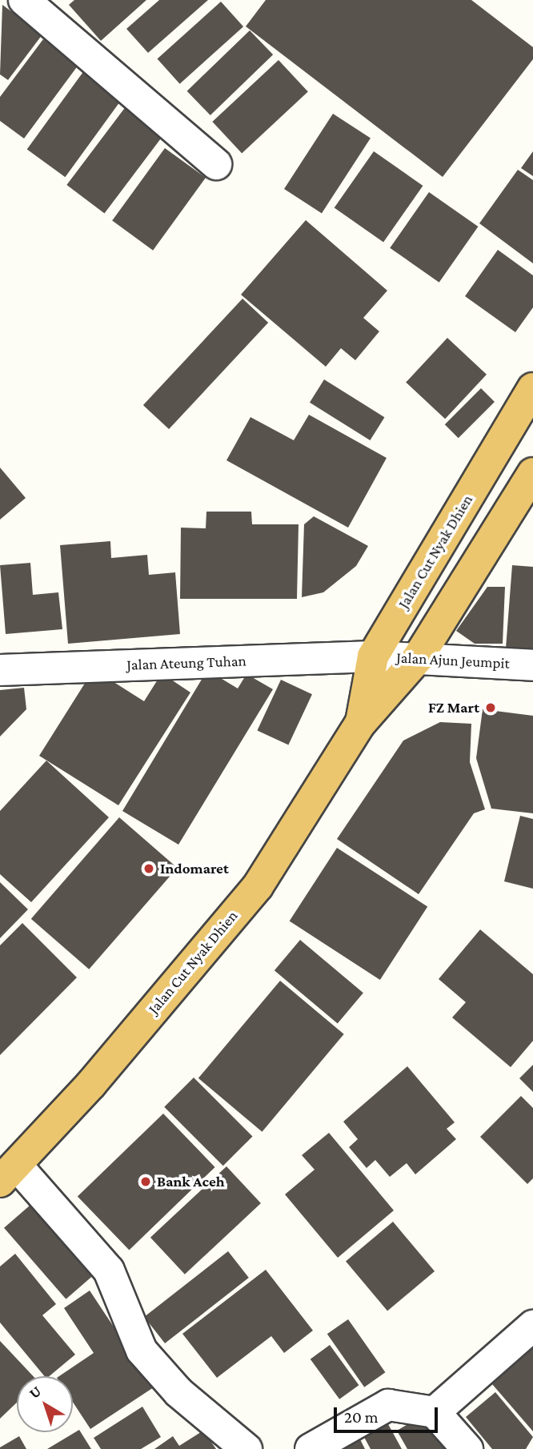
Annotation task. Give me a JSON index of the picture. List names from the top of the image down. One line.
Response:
{"streets":{"highway":["Jalan Cut Nyak Dhien"],"street":["Jalan Ajun Jeumpit","Jalan Ateung Tuhan"]},"crossings":[["Jalan Cut Nyak Dhien","Jalan Ajun Jeumpit"],["Jalan Cut Nyak Dhien","Jalan Ateung Tuhan"],["Jalan Ajun Jeumpit","Jalan Ateung Tuhan"]],"places":["FZ Mart","Indomaret","Bank Aceh"],"scale_bar":"20 m","north":"top left"}
